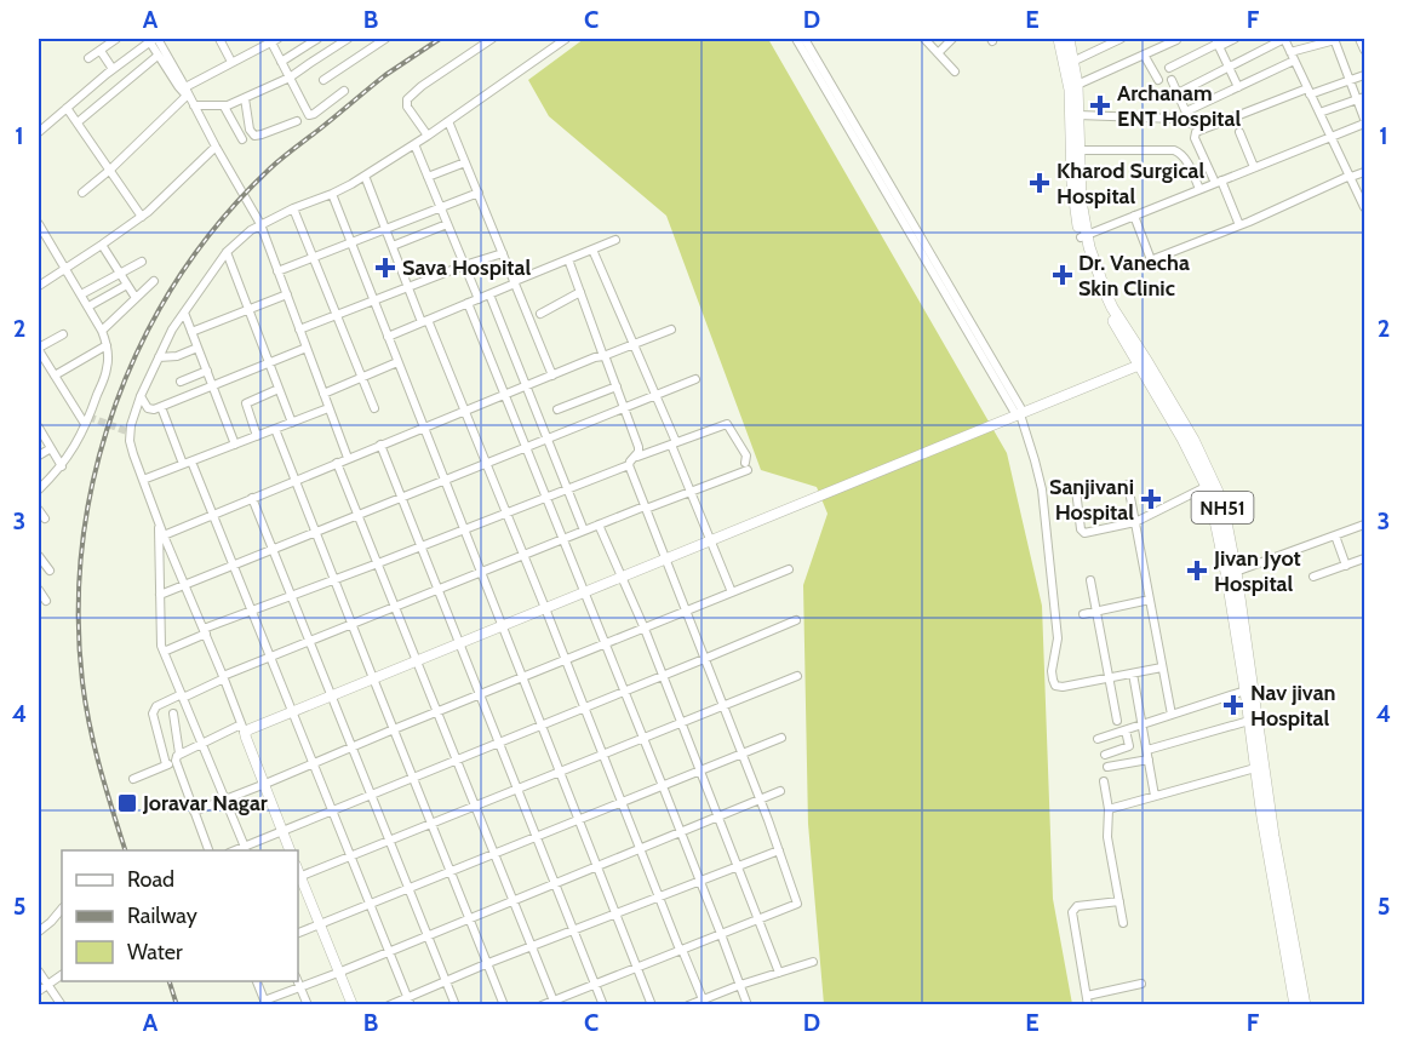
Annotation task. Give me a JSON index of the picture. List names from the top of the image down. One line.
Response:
{"streets":{"highway":["NH51"]},"places":{"health":["Archanam ENT Hospital","Kharod Surgical Hospital","Sava Hospital","Dr. Vanecha Skin Clinic","Sanjivani Hospital","Jivan Jyot Hospital","Nav jivan Hospital"],"transit":["Joravar Nagar"]},"legend":["Road","Railway","Water"],"grid":{"columns":["A","B","C","D","E","F"],"rows":["1","2","3","4","5"]}}
